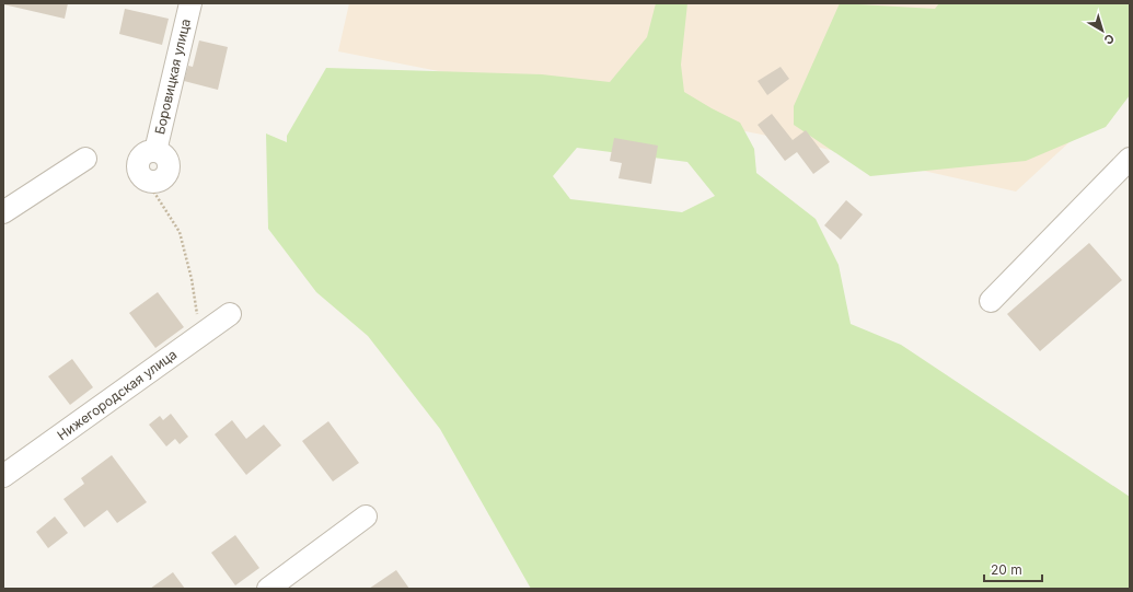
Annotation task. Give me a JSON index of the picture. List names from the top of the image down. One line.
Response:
{"streets":{"street":["Боровицкая улица","Нижегородская улица"]},"scale_bar":"20 m","north":"bottom right"}
